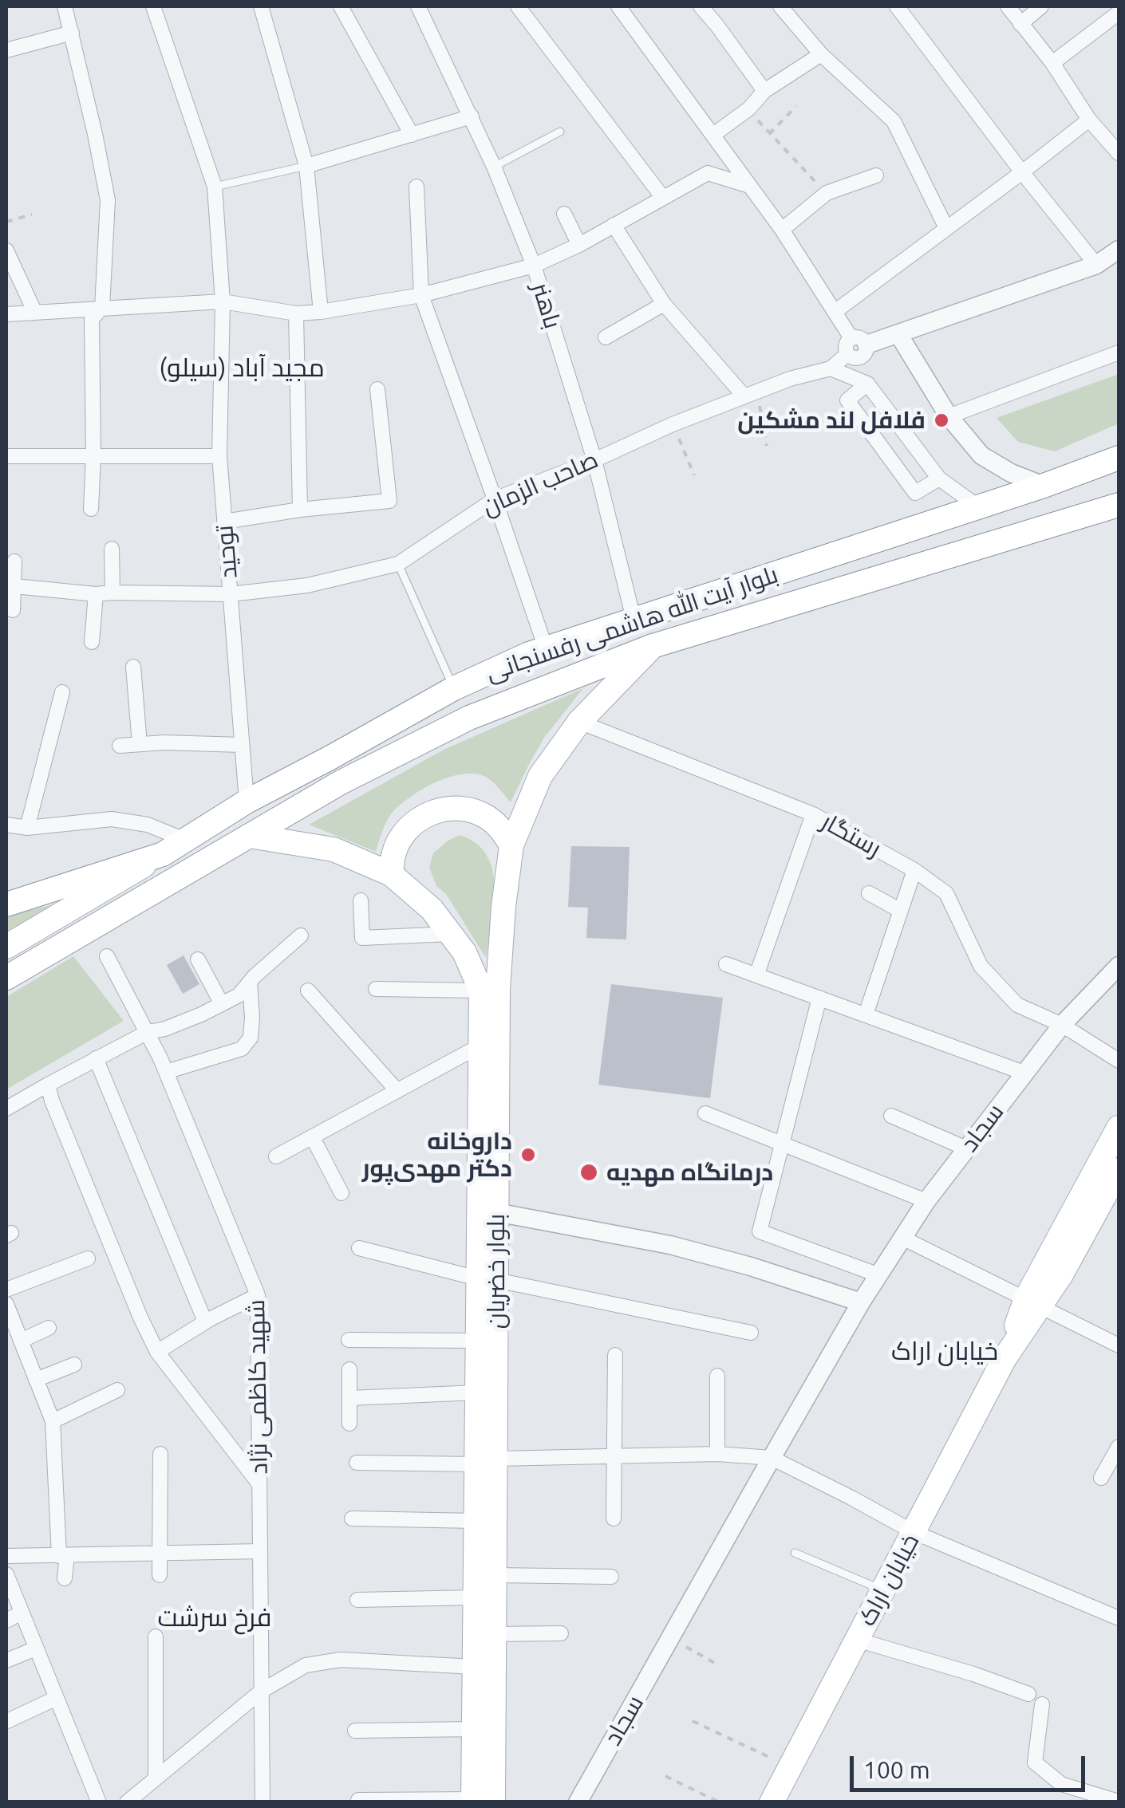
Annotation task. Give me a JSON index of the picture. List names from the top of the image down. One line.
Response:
{"streets":{"main road":["بلوار آیت الله هاشمی رفسنجانی","بلوار خضریان","خیابان اراک"],"street":["باهنر","صاحب الزمان","توحید","رستگار","سجاد","شهید کاظمی نژاد"]},"crossings":[["باهنر","صاحب الزمان"],["باهنر","بلوار آیت الله هاشمی رفسنجانی"],["صاحب الزمان","توحید"],["توحید","بلوار آیت الله هاشمی رفسنجانی"],["بلوار آیت الله هاشمی رفسنجانی","بلوار خضریان"],["رستگار","سجاد"],["رستگار","بلوار خضریان"]],"districts":["(مجید آباد (سیلو","خیابان اراک","فرخ سرشت"],"places":["فلافل لند مشکین","داروخانه دکتر مهدی‌پور","درمانگاه مهدیه"],"scale_bar":"100 m"}
